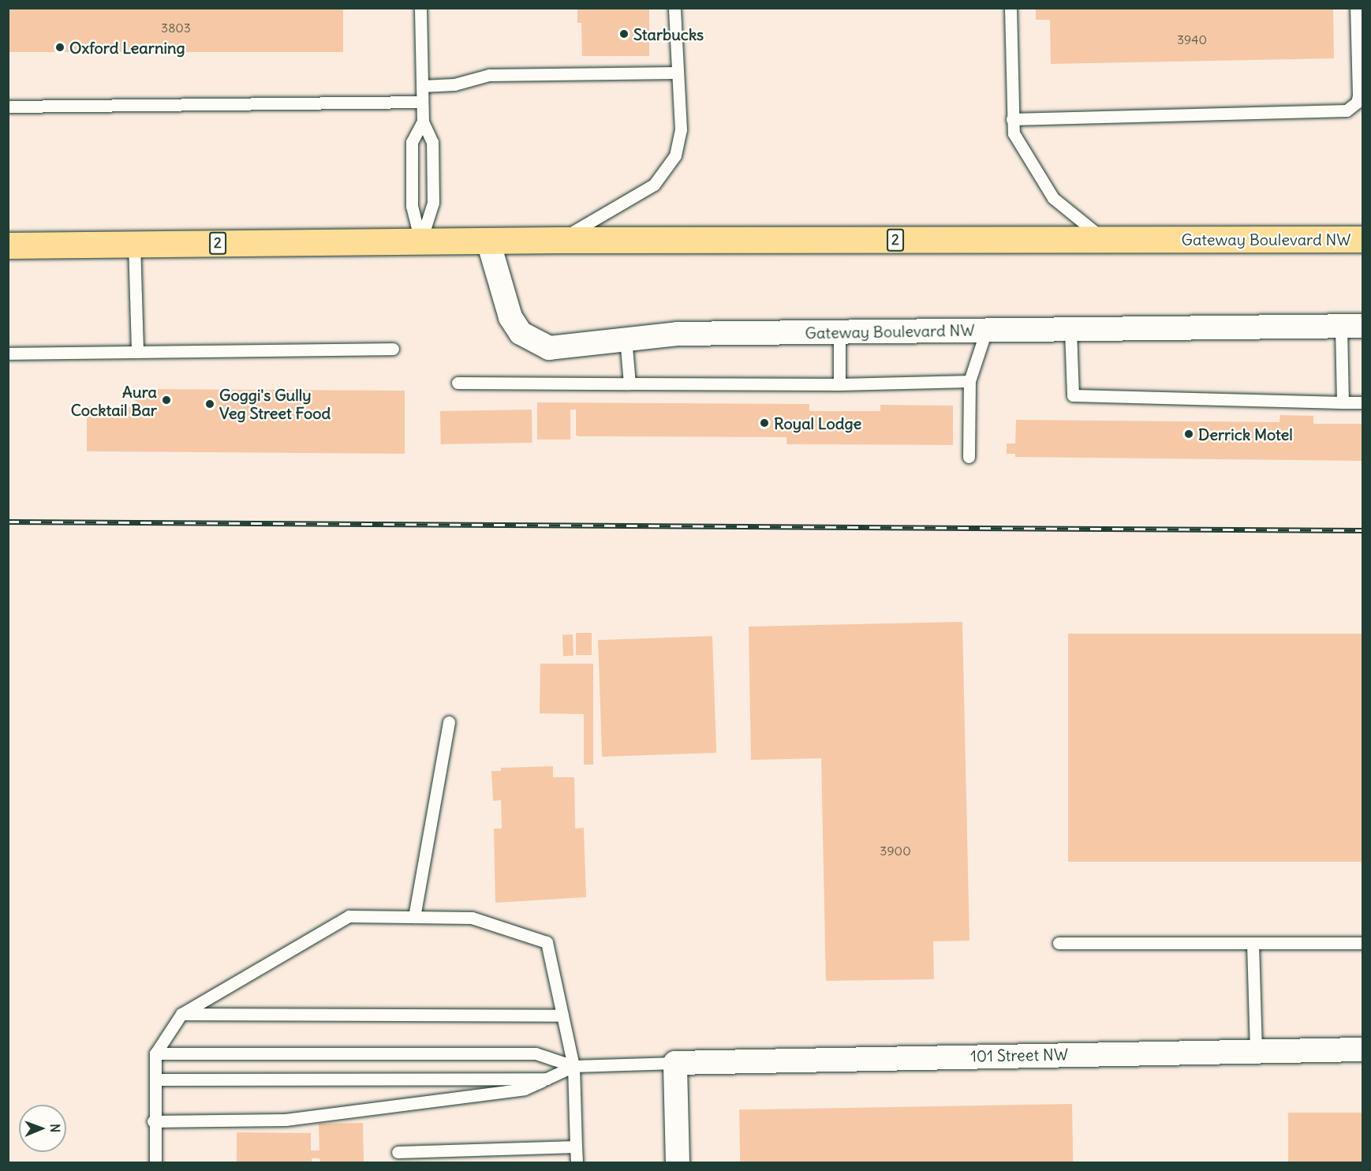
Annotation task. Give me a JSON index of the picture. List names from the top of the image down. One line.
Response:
{"streets":{"highway":["Gateway Boulevard NW","2"],"street":["101 Street NW"]},"crossings":[["Gateway Boulevard NW","2"]],"places":["Starbucks","Oxford Learning","Aura Cocktail Bar","Goggi's Gully Veg Street Food","Royal Lodge","Derrick Motel"],"house_numbers":["3803","3940","3900"],"north":"right"}
